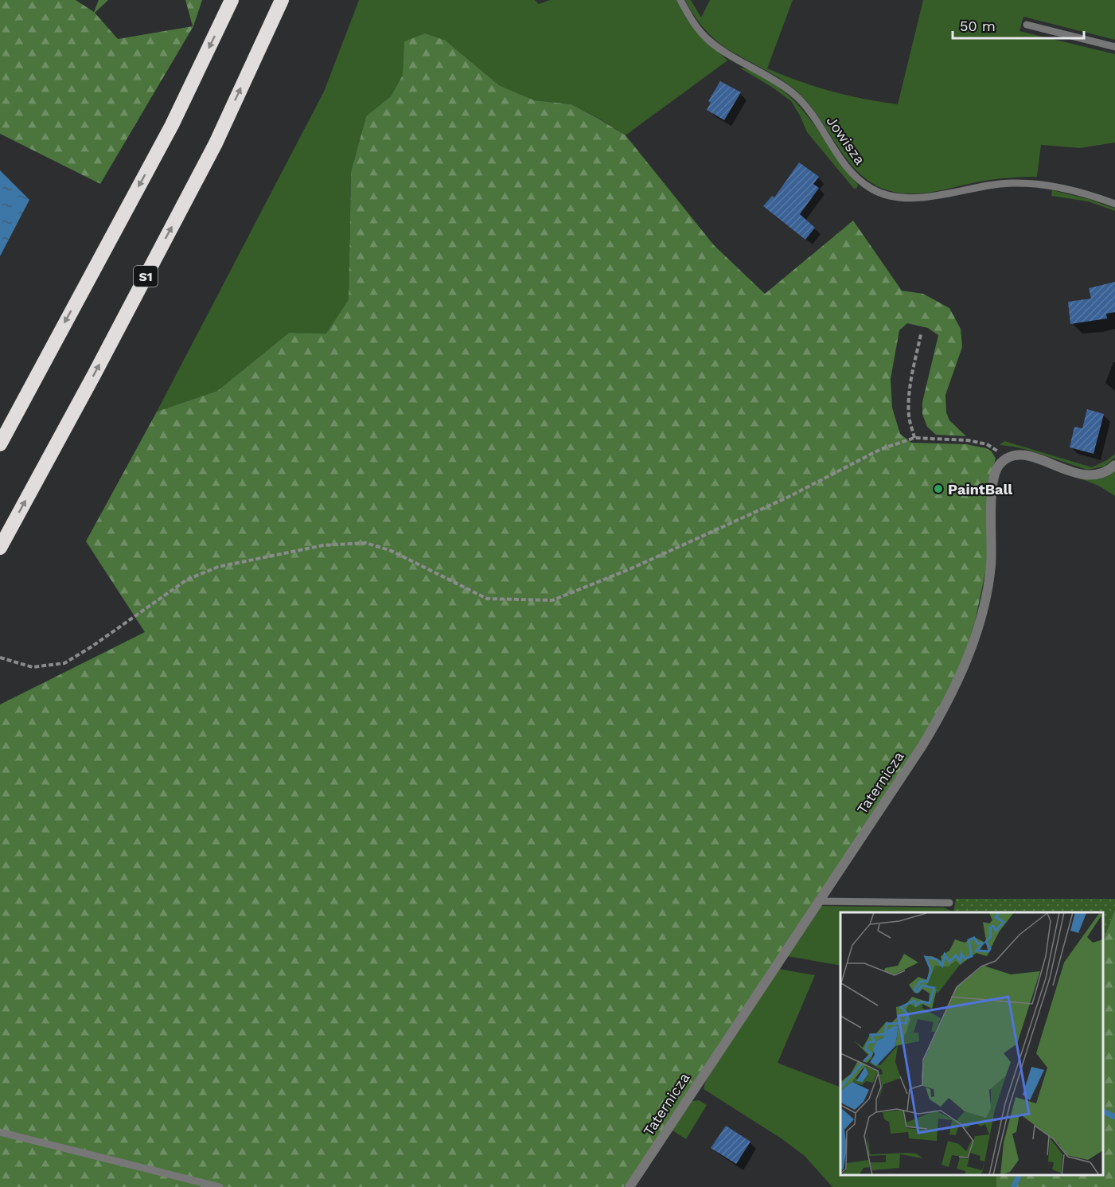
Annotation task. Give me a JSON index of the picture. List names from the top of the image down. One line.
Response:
{"streets":{"highway":["S1"],"street":["Taternicza"],"lane":["Jowisza"]},"places":["PaintBall"],"scale_bar":"50 m"}
